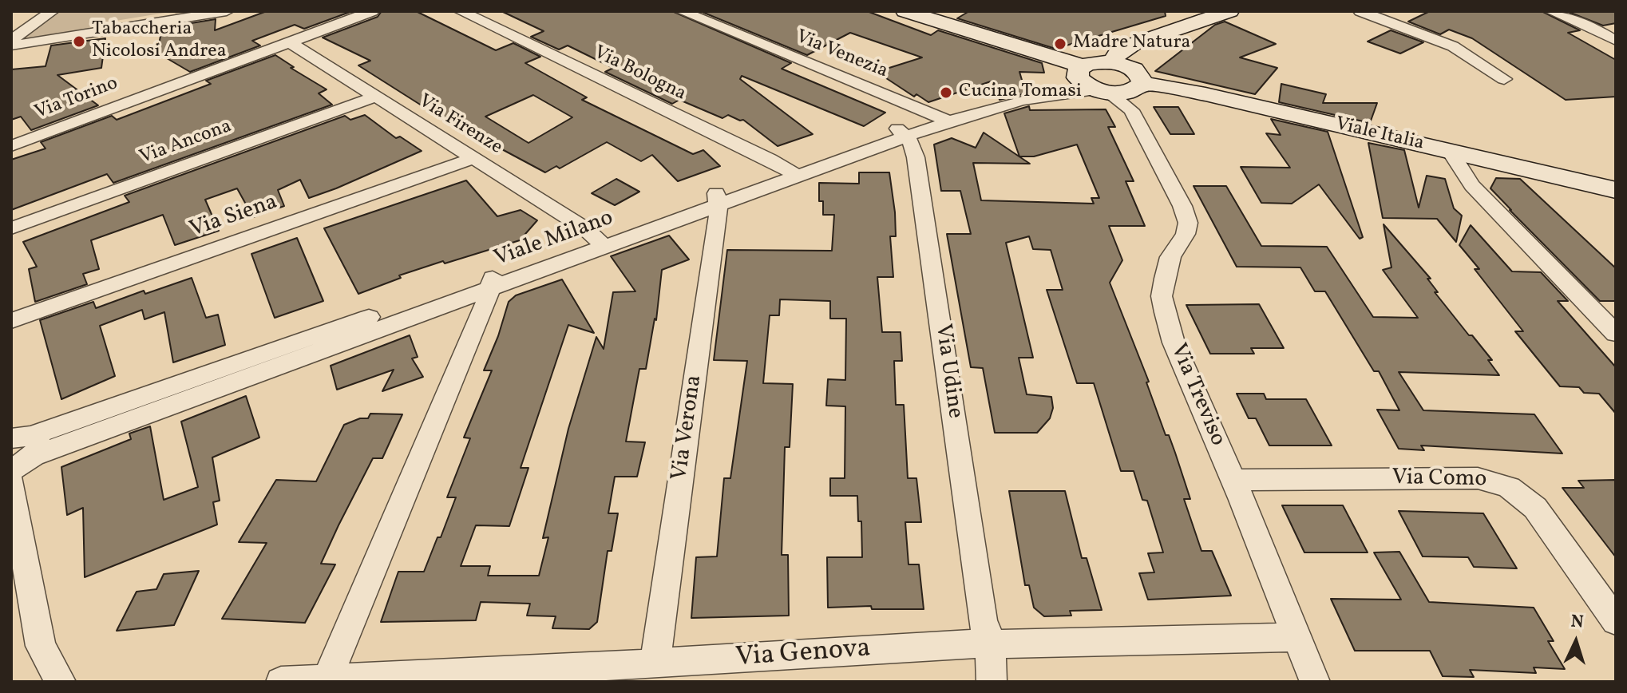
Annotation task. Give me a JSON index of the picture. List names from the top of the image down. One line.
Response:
{"streets":{"main road":["Viale Italia"],"street":["Via Venezia","Via Bologna","Via Torino","Via Firenze","Via Ancona","Via Siena","Viale Milano","Via Udine","Via Treviso","Via Verona","Via Como","Via Genova"]},"crossings":[["Via Venezia","Viale Milano"],["Via Bologna","Viale Milano"],["Via Torino","Via Firenze"],["Via Firenze","Via Ancona"],["Via Firenze","Via Siena"],["Via Firenze","Viale Milano"],["Viale Italia","Viale Milano"],["Viale Italia","Via Treviso"],["Viale Milano","Via Udine"],["Viale Milano","Via Verona"],["Via Udine","Via Genova"],["Via Treviso","Via Como"],["Via Treviso","Via Genova"],["Via Verona","Via Genova"]],"places":["Tabaccheria Nicolosi Andrea","Madre Natura","Cucina Tomasi"],"north":"top"}
